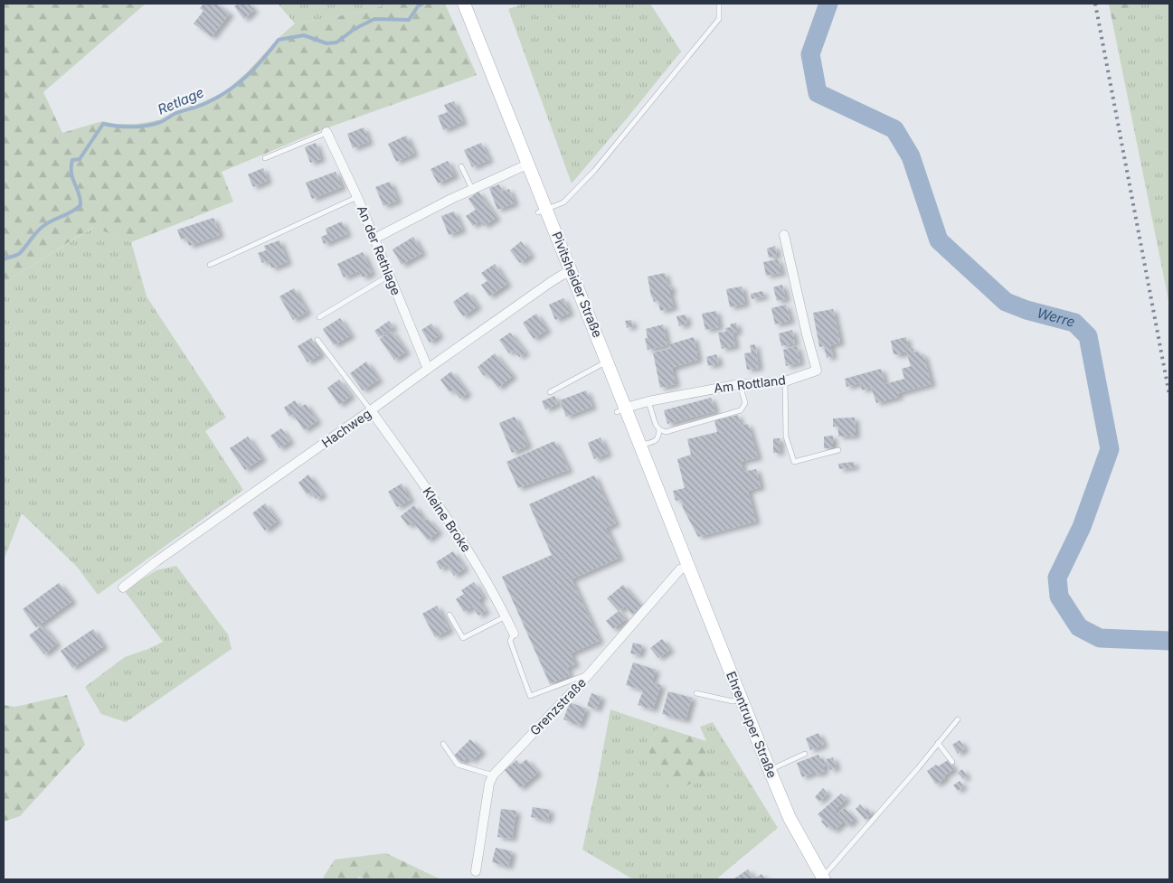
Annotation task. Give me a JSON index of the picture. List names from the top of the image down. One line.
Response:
{"streets":{"main road":["Pivitsheider Straße","Ehrentruper Straße"],"street":["An der Rethlage","Am Rottland","Hachweg","Kleine Broke","Grenzstraße"]},"crossings":[["An der Rethlage","Hachweg"],["Pivitsheider Straße","Am Rottland"],["Pivitsheider Straße","Hachweg"],["Pivitsheider Straße","Grenzstraße"],["Pivitsheider Straße","Ehrentruper Straße"],["Hachweg","Kleine Broke"],["Grenzstraße","Ehrentruper Straße"]],"water":["Retlage","Werre"]}
